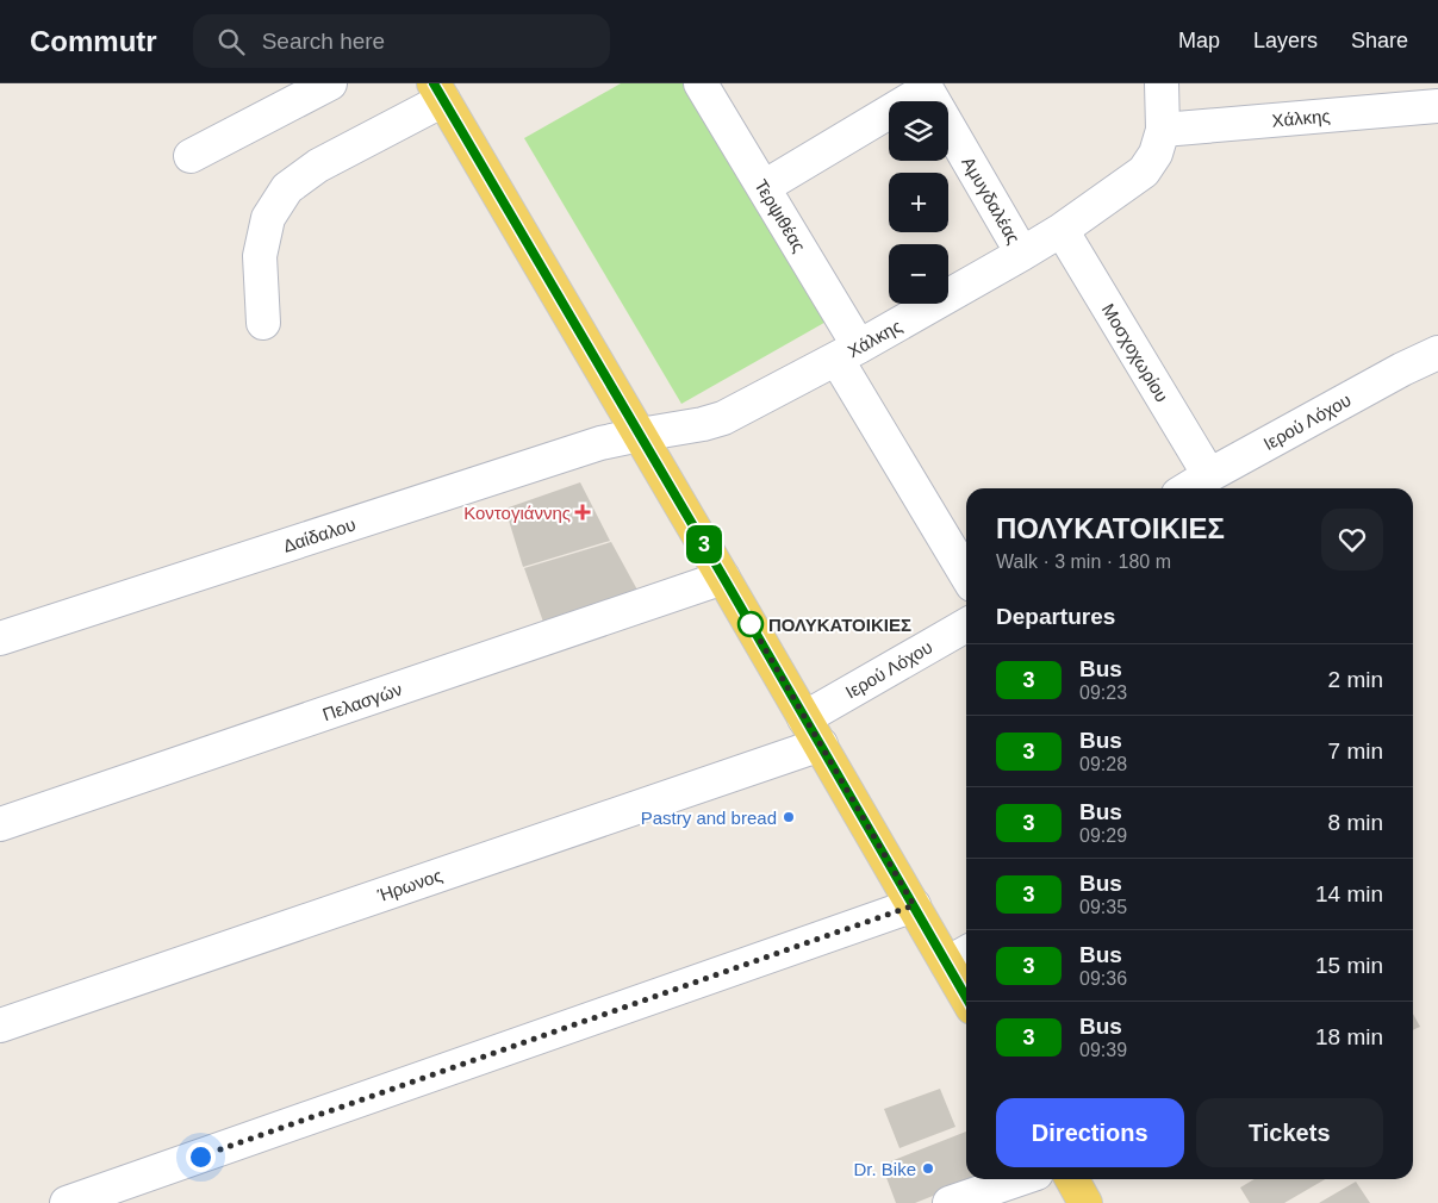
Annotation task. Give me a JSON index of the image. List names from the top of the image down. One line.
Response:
{"streets":{"street":["Χάλκης","Αμυγδαλέας","Τερψιθέας","Μοσχοχωρίου","Ιερού Λόχου","Δαίδαλου","Πελασγών","Ήρωνος"]},"crossings":[["Χάλκης","Αμυγδαλέας"],["Χάλκης","Τερψιθέας"],["Χάλκης","Μοσχοχωρίου"],["Χάλκης","Δαίδαλου"],["Μοσχοχωρίου","Ιερού Λόχου"],["Ιερού Λόχου","Ήρωνος"]],"places":{"health":["Κοντογιάννης"],"other":["ΠΟΛΥΚΑΤΟΙΚΙΕΣ","Pastry and bread","Dr. Bike"]},"lines":["bus line 3"],"page":{"header":"Commutr","search":"Search here","nav":["Map","Layers","Share"],"on_map":"3","map_buttons":["+","−"],"heading":[["ΠΟΛΥΚΑΤΟΙΚΙΕΣ","Walk · 3 min · 180 m"],"Departures"],"list":[{"mark":"3","name":"Bus","note":"09:23","value":"2 min"},{"mark":"3","name":"Bus","note":"09:28","value":"7 min"},{"mark":"3","name":"Bus","note":"09:29","value":"8 min"},{"mark":"3","name":"Bus","note":"09:35","value":"14 min"},{"mark":"3","name":"Bus","note":"09:36","value":"15 min"},{"mark":"3","name":"Bus","note":"09:39","value":"18 min"}],"buttons":["Directions","Tickets"]}}
